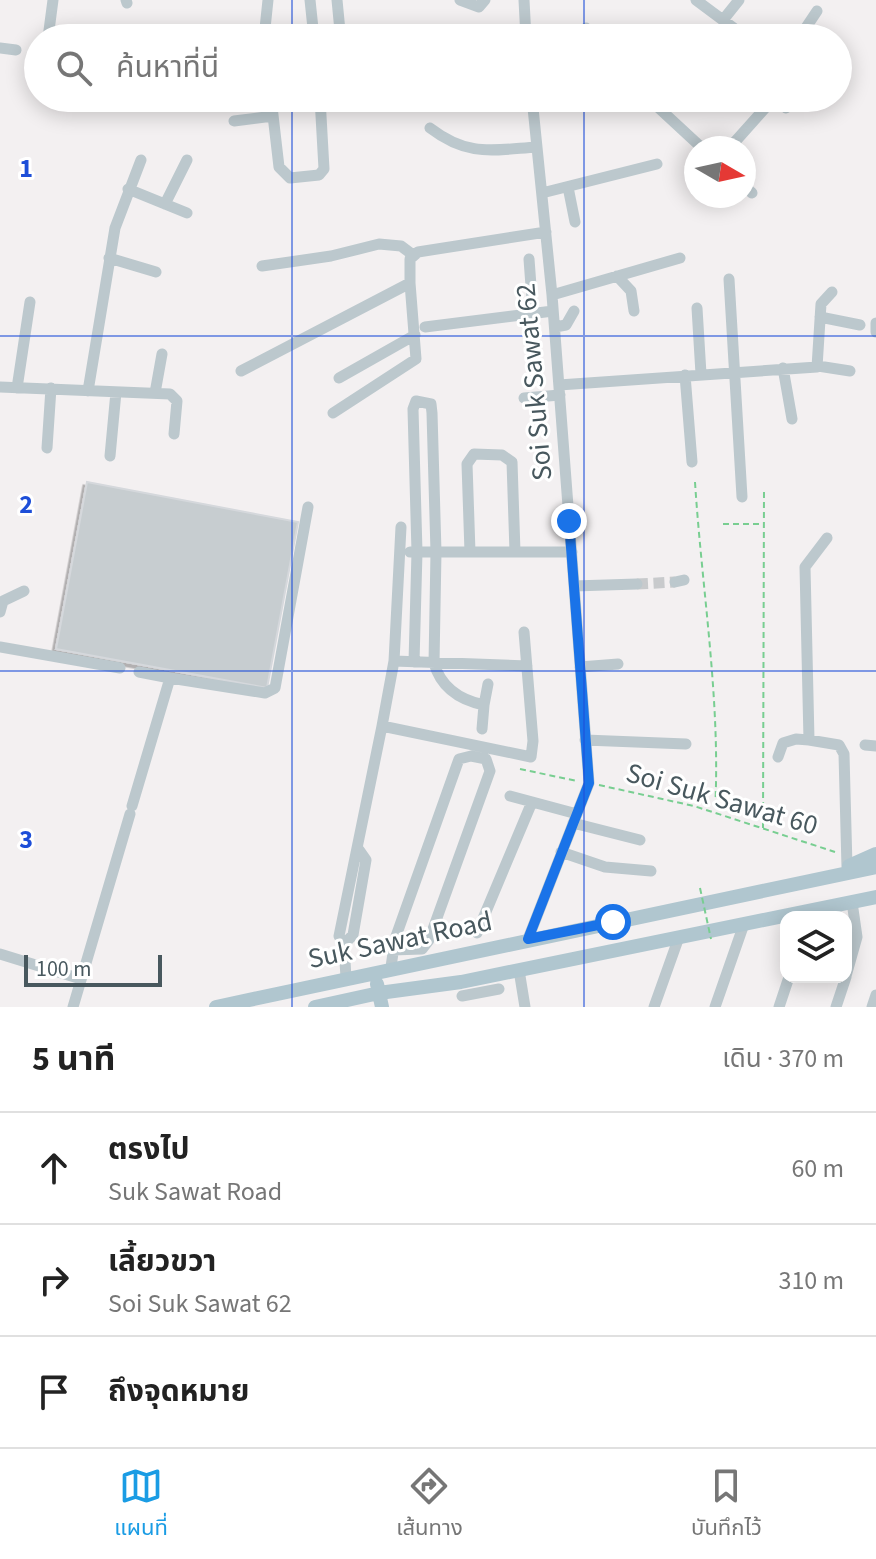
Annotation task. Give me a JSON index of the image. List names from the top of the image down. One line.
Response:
{"streets":{"main road":["Suk Sawat Road"],"street":["Soi Suk Sawat 62"],"path":["Soi Suk Sawat 60"]},"crossings":[["Soi Suk Sawat 62","Soi Suk Sawat 60"],["Soi Suk Sawat 62","Suk Sawat Road"]],"scale_bar":"100 m","north":"right","page":{"search":"ค้นหาที่นี่","scale":"100 m","heading":["5 นาที","เดิน · 370 m"],"list":[["ตรงไป","Suk Sawat Road","60 m"],["เลี้ยวขวา","Soi Suk Sawat 62","310 m"],"ถึงจุดหมาย"],"nav":["แผนที่","เส้นทาง","บันทึกไว้"]},"grid":{"rows":["1","2","3"]}}
